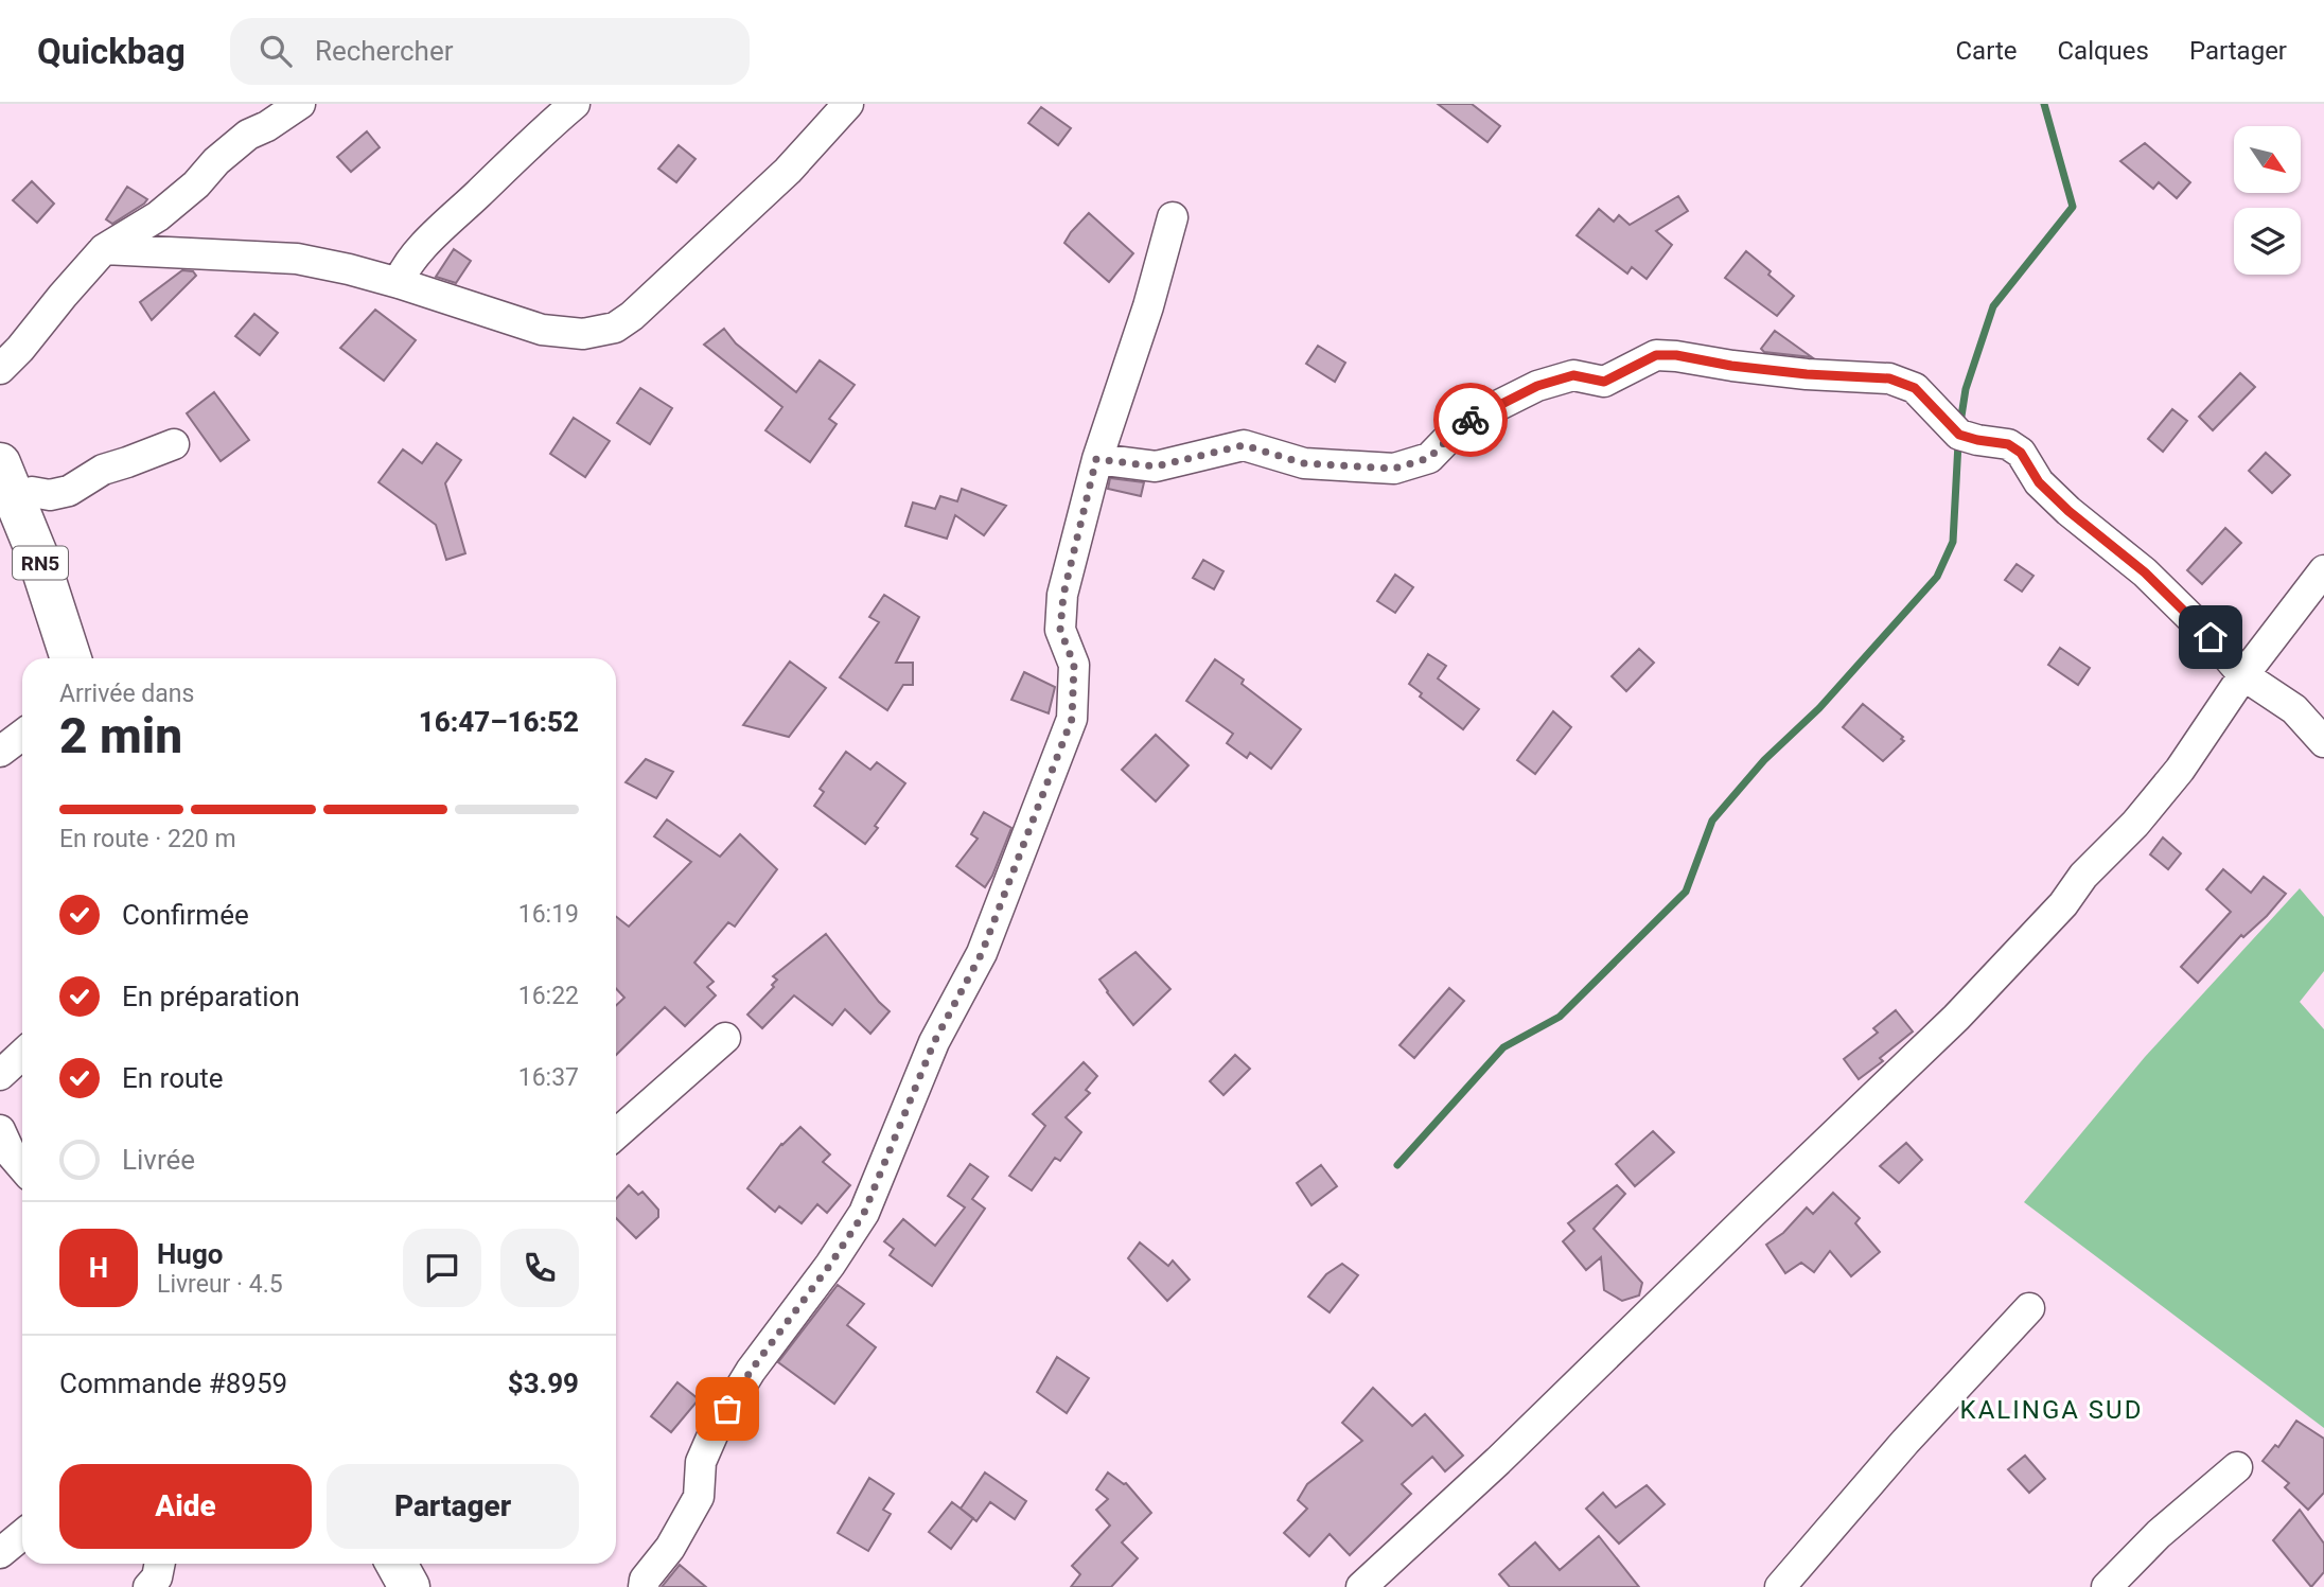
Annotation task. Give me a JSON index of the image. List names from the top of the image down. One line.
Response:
{"streets":{"highway":["RN5"]},"districts":["KALINGA SUD"],"north":"bottom right","page":{"header":"Quickbag","search":"Rechercher","nav":["Carte","Calques","Partager"],"heading":["2 min","Arrivée dans","16:47–16:52"],"panel":["Hugo","Livreur · 4.5","Commande #8959","$3.99"],"bar":"En route · 220 m","list":[["Confirmée","16:19"],["En préparation","16:22"],["En route","16:37"],"Livrée"],"round":"H","buttons":["Aide","Partager"]}}
